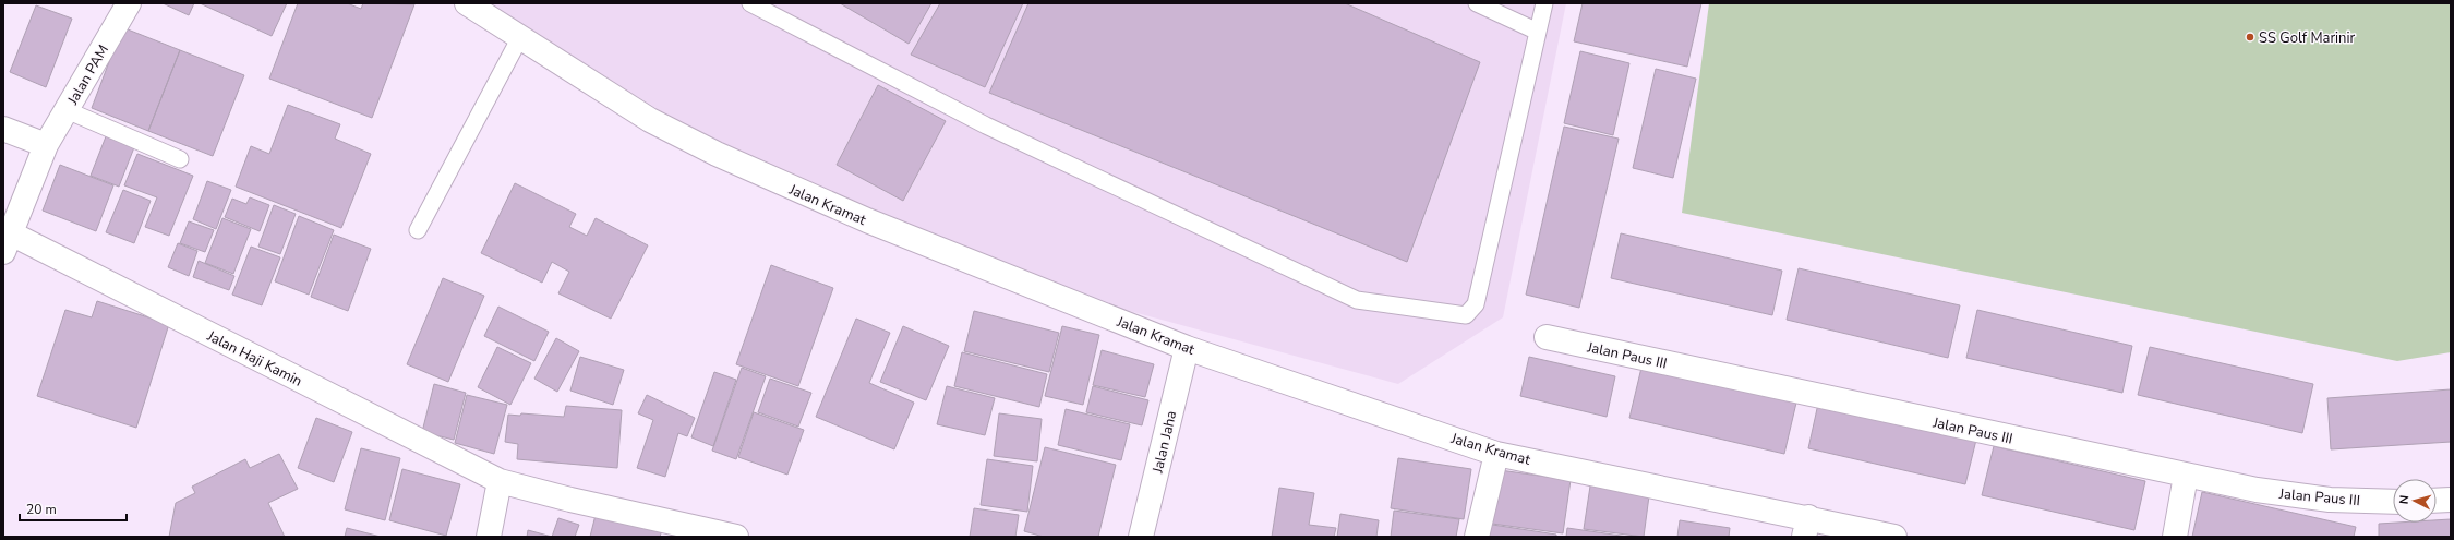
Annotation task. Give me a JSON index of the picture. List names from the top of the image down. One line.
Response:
{"streets":{"street":["Jalan PAM","Jalan Kramat","Jalan Paus III","Jalan Haji Kamin","Jalan Jaha"]},"crossings":[["Jalan PAM","Jalan Haji Kamin"],["Jalan Kramat","Jalan Jaha"]],"places":["SS Golf Marinir"],"scale_bar":"20 m","north":"left"}
